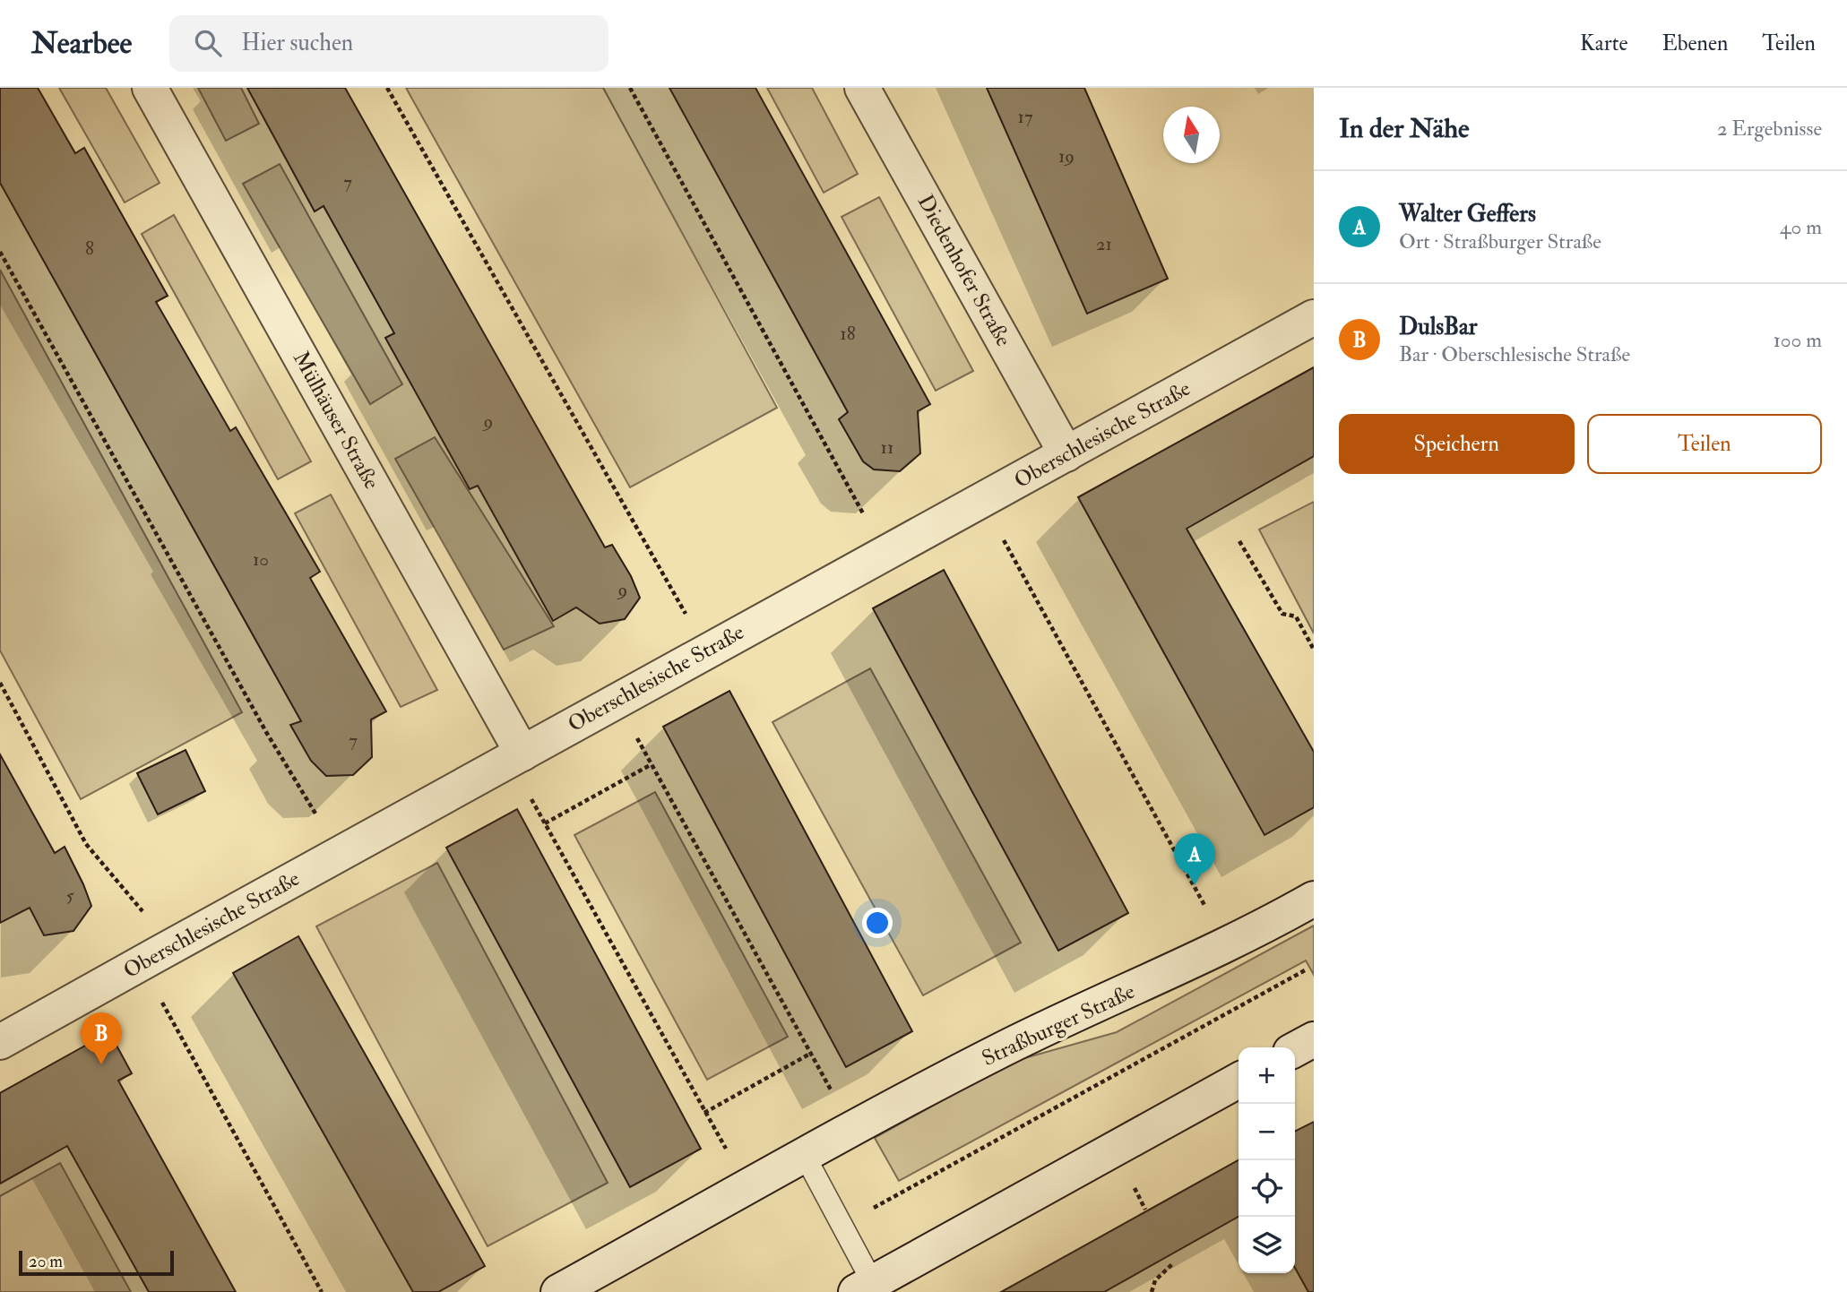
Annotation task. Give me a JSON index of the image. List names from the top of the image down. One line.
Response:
{"streets":{"street":["Diedenhofer Straße","Mülhäuser Straße","Oberschlesische Straße","Straßburger Straße"]},"crossings":[["Diedenhofer Straße","Oberschlesische Straße"],["Mülhäuser Straße","Oberschlesische Straße"]],"house_numbers":["17","19","7","21","8","18","9","11","10","9","7","5"],"scale_bar":"20 m","north":"top","page":{"header":"Nearbee","search":"Hier suchen","nav":["Karte","Ebenen","Teilen"],"heading":["In der Nähe","2 Ergebnisse"],"list":[{"mark":"A","name":"Walter Geffers","note":"Ort · Straßburger Straße","value":"40 m"},{"mark":"B","name":"DulsBar","note":"Bar · Oberschlesische Straße","value":"100 m"}],"buttons":["Speichern","Teilen"],"pins":["A","B"],"map_buttons":["+","−"],"scale":"20 m"}}
